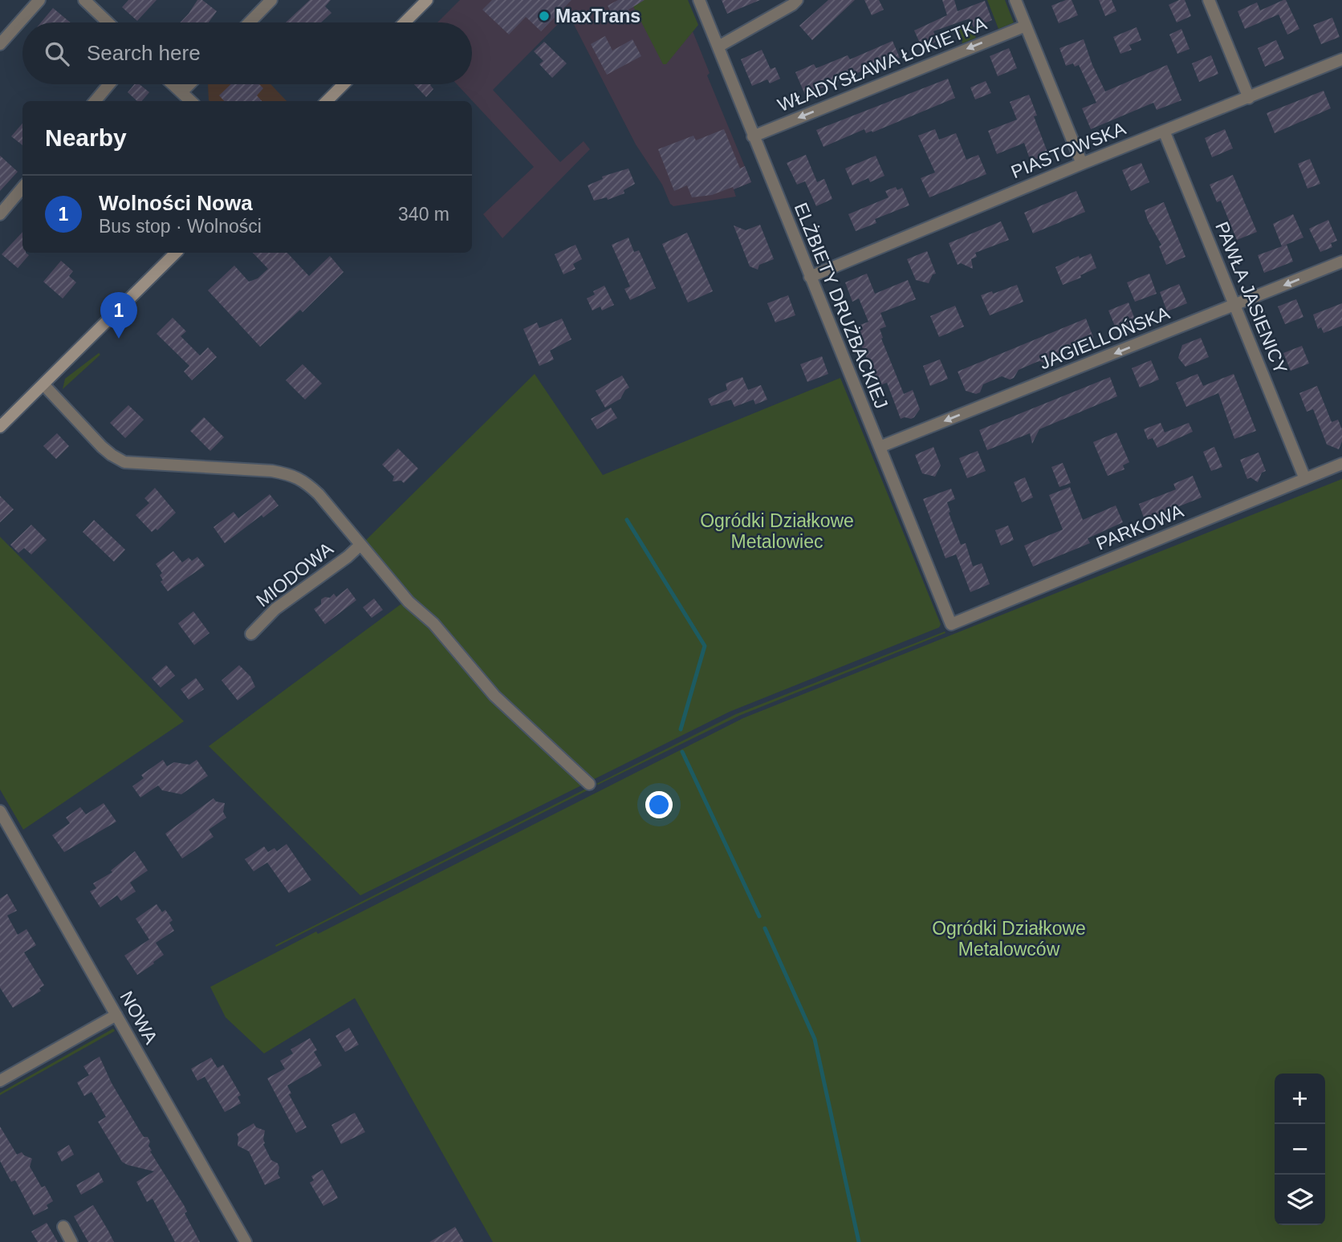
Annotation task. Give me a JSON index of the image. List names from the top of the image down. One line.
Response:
{"streets":{"street":["WŁADYSŁAWA ŁOKIETKA","PIASTOWSKA","PAWŁA JASIENICY","ELŻBIETY DRUŻBACKIEJ","JAGIELLOŃSKA","PARKOWA","MIODOWA","NOWA"]},"crossings":[["WŁADYSŁAWA ŁOKIETKA","ELŻBIETY DRUŻBACKIEJ"],["PIASTOWSKA","PAWŁA JASIENICY"],["PIASTOWSKA","ELŻBIETY DRUŻBACKIEJ"],["PAWŁA JASIENICY","JAGIELLOŃSKA"],["PAWŁA JASIENICY","PARKOWA"],["ELŻBIETY DRUŻBACKIEJ","JAGIELLOŃSKA"],["ELŻBIETY DRUŻBACKIEJ","PARKOWA"]],"one_way":["WŁADYSŁAWA ŁOKIETKA","JAGIELLOŃSKA"],"parks":["Ogródki Działkowe Metalowiec","Ogródki Działkowe Metalowców"],"places":["MaxTrans"],"page":{"search":"Search here","heading":"Nearby","list":[{"mark":"1","name":"Wolności Nowa","note":"Bus stop · Wolności","value":"340 m"}],"pins":"1","map_buttons":["+","−"]}}
